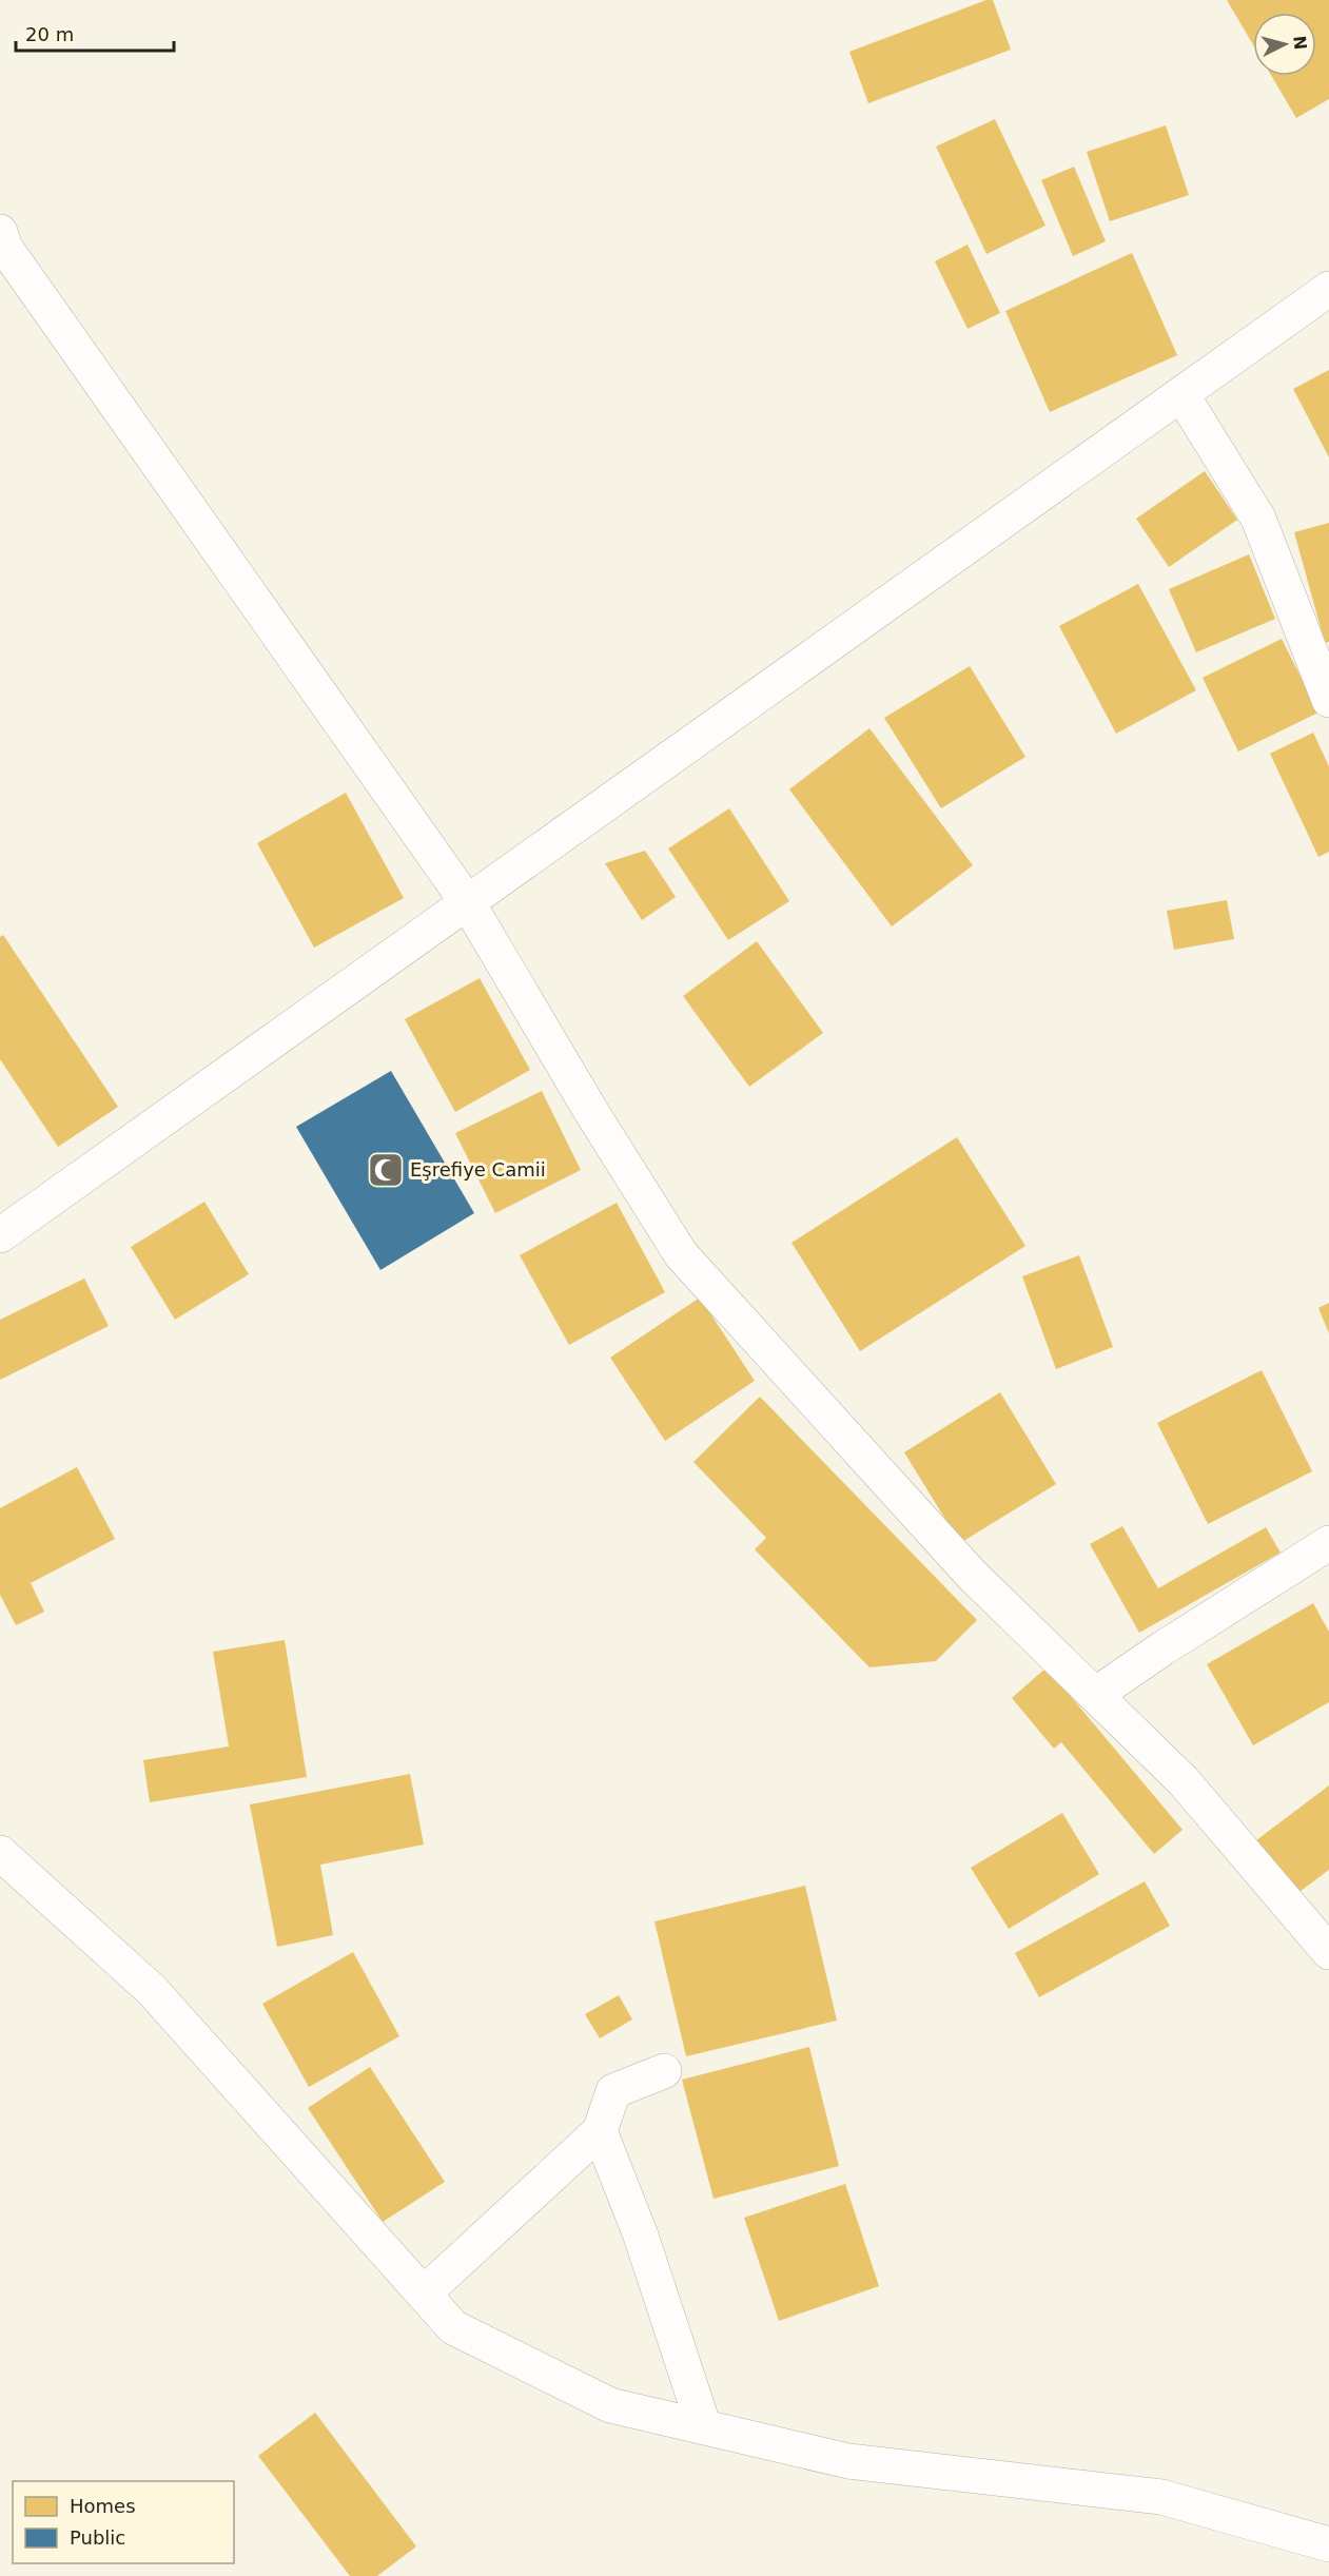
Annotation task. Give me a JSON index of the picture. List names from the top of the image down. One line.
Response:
{"places":{"mosque":["Eşrefiye Camii"]},"legend":["Homes","Public"],"scale_bar":"20 m","north":"right"}
